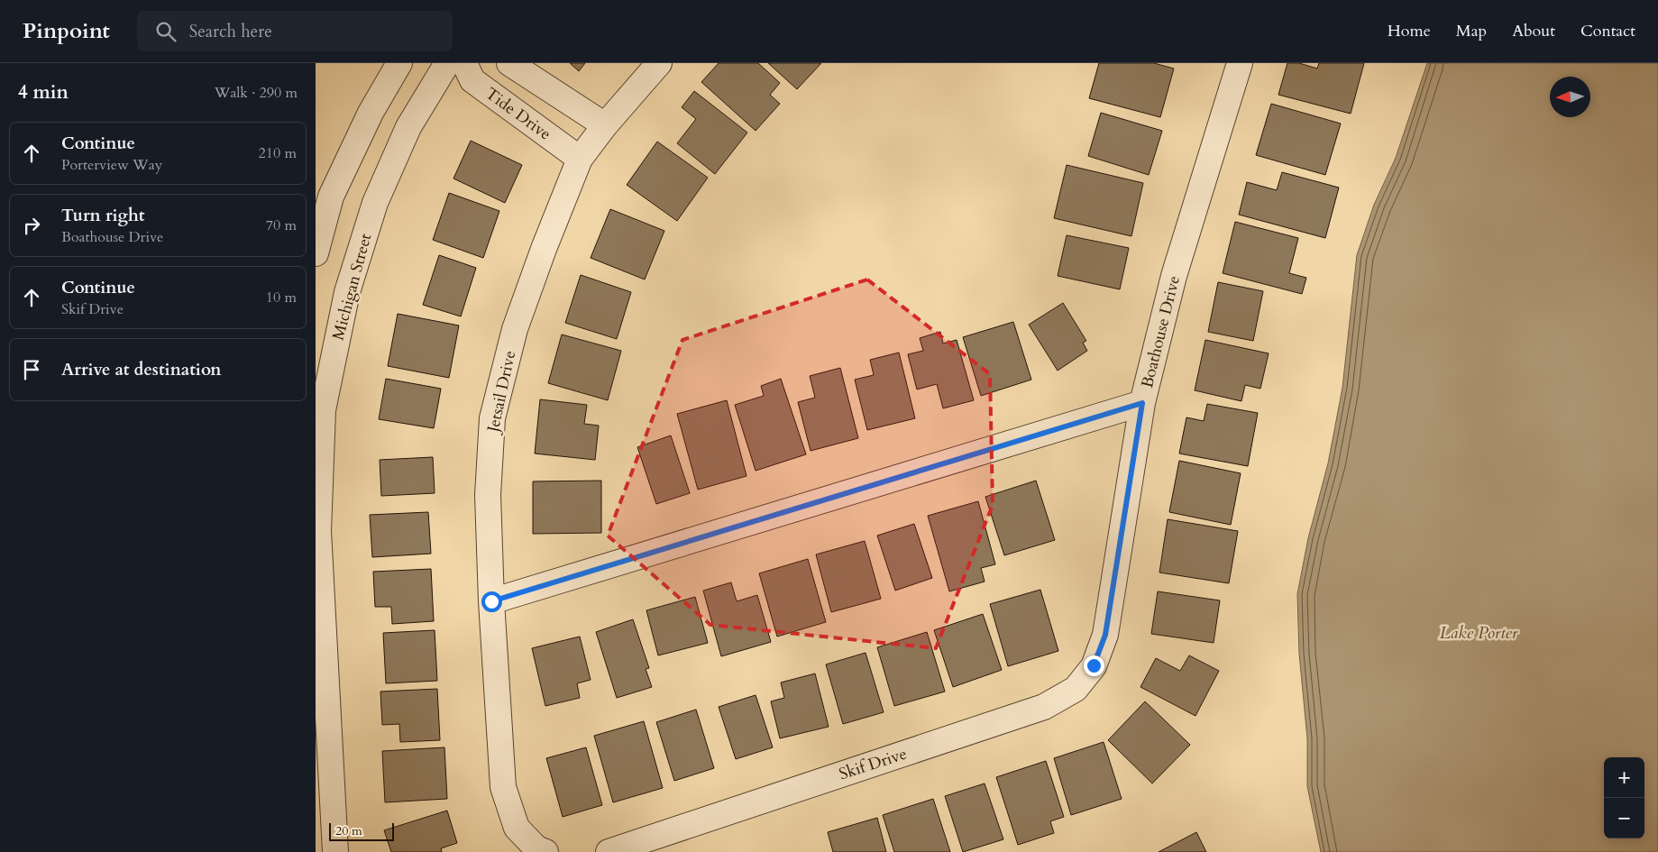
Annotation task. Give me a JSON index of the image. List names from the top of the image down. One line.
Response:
{"streets":{"street":["Tide Drive","Michigan Street","Boathouse Drive","Jetsail Drive","Skif Drive"]},"crossings":[["Tide Drive","Jetsail Drive"],["Boathouse Drive","Skif Drive"]],"water":["Lake Porter"],"scale_bar":"20 m","north":"left","page":{"header":"Pinpoint","search":"Search here","nav":["Home","Map","About","Contact"],"heading":["4 min","Walk · 290 m"],"list":[["Continue","Porterview Way","210 m"],["Turn right","Boathouse Drive","70 m"],["Continue","Skif Drive","10 m"],"Arrive at destination"],"map_buttons":["+","−"],"scale":"20 m"}}
